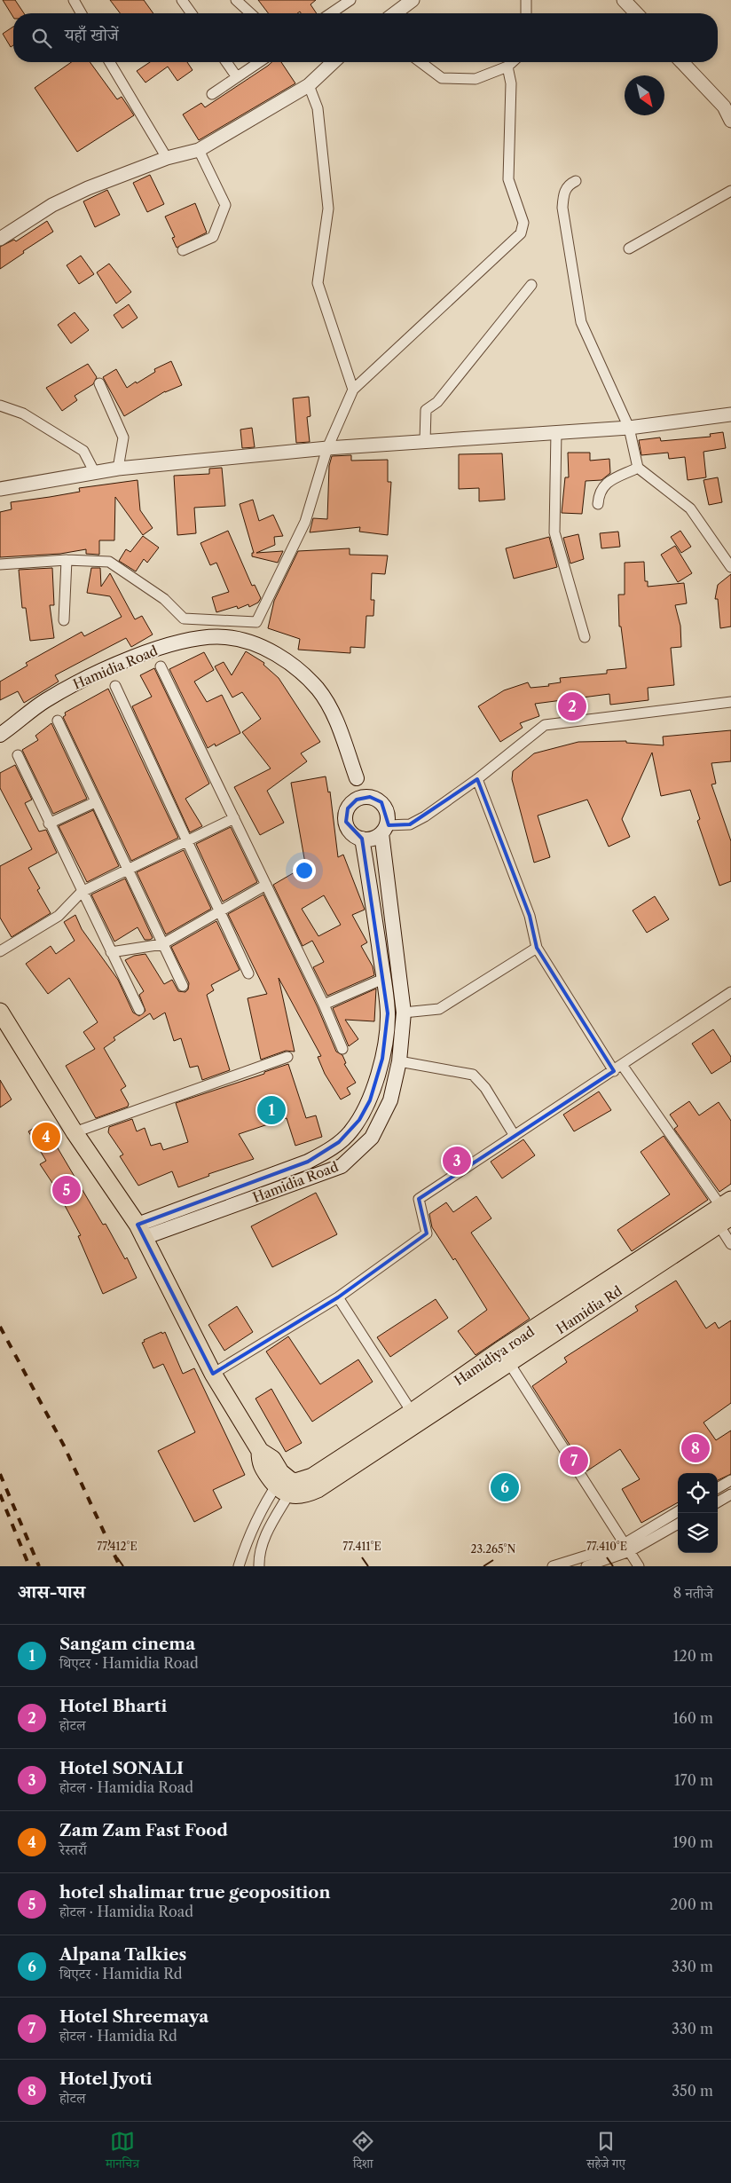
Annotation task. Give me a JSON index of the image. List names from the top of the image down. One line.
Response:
{"streets":{"main road":["Hamidia Road","Hamidiya road"]},"north":"bottom right","page":{"search":"यहाँ खोजें","pins":["2","1","4","3","5","8","7","6"],"heading":["आस-पास","8 नतीजे"],"list":[{"mark":"1","name":"Sangam cinema","note":"थिएटर · Hamidia Road","value":"120 m"},{"mark":"2","name":"Hotel Bharti","note":"होटल","value":"160 m"},{"mark":"3","name":"Hotel SONALI","note":"होटल · Hamidia Road","value":"170 m"},{"mark":"4","name":"Zam Zam Fast Food","note":"रेस्तराँ","value":"190 m"},{"mark":"5","name":"hotel shalimar true geoposition","note":"होटल · Hamidia Road","value":"200 m"},{"mark":"6","name":"Alpana Talkies","note":"थिएटर · Hamidia Rd","value":"330 m"},{"mark":"7","name":"Hotel Shreemaya","note":"होटल · Hamidia Rd","value":"330 m"},{"mark":"8","name":"Hotel Jyoti","note":"होटल","value":"350 m"}],"nav":["मानचित्र","दिशा","सहेजे गए"]},"coordinates":["77.412°E","77.411°E","77.410°E","23.265°N"]}
